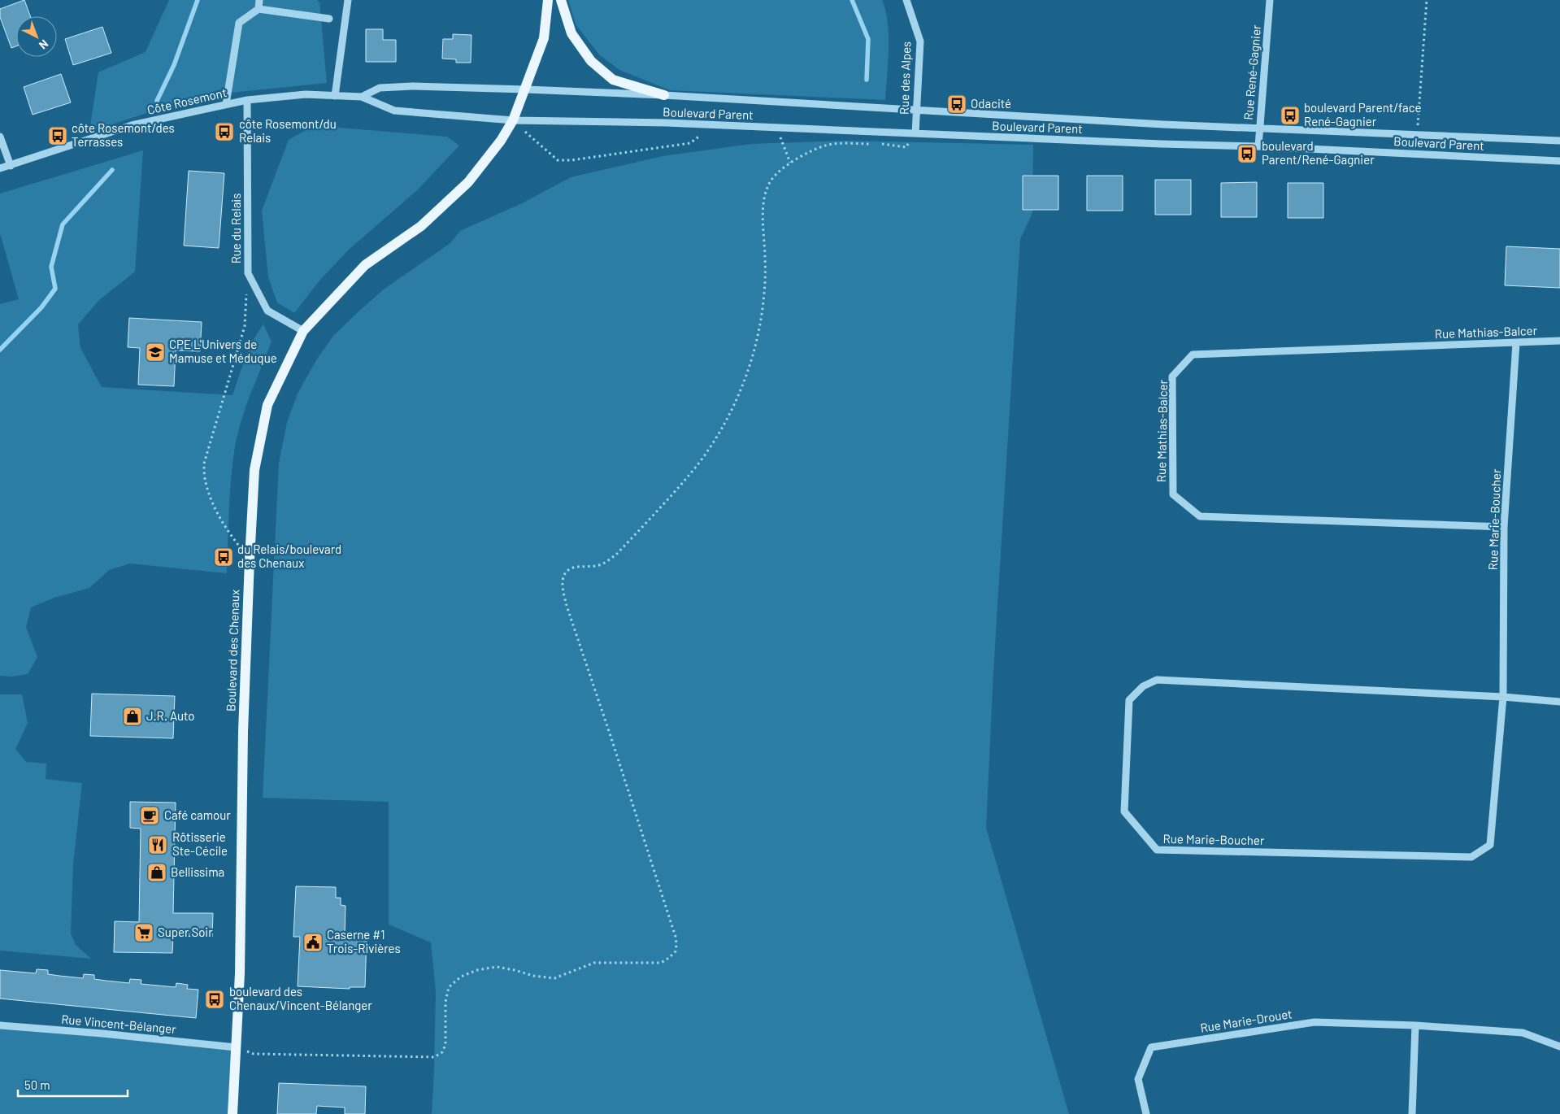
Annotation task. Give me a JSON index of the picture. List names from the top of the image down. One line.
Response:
{"streets":{"main road":["Boulevard des Chenaux"],"street":["Rue René-Gagnier","Rue des Alpes","Côte Rosemont","Boulevard Parent","Rue du Relais","Rue Mathias-Balcer","Rue Marie-Boucher","Rue Marie-Drouet","Rue Vincent-Bélanger"]},"crossings":[["Rue René-Gagnier","Boulevard Parent"],["Rue des Alpes","Boulevard Parent"],["Côte Rosemont","Boulevard Parent"],["Côte Rosemont","Rue du Relais"],["Côte Rosemont","Boulevard des Chenaux"],["Boulevard Parent","Boulevard des Chenaux"],["Rue du Relais","Boulevard des Chenaux"],["Rue Mathias-Balcer","Rue Marie-Boucher"],["Boulevard des Chenaux","Rue Vincent-Bélanger"]],"places":{"bus stop":["Odacité","boulevard Parent/face René-Gagnier","côte Rosemont/du Relais","côte Rosemont/des Terrasses","boulevard Parent/René-Gagnier","du Relais/boulevard des Chenaux","boulevard des Chenaux/Vincent-Bélanger"],"school or university":["CPE L'Univers de Mamuse et Méduque"],"shop":["J.R. Auto","Bellissima"],"cafe":["Café camour"],"restaurant":["Rôtisserie Ste-Cécile"],"supermarket":["Super Soir"],"public building":["Caserne #1 Trois-Rivières"]},"scale_bar":"50 m","north":"bottom right"}
